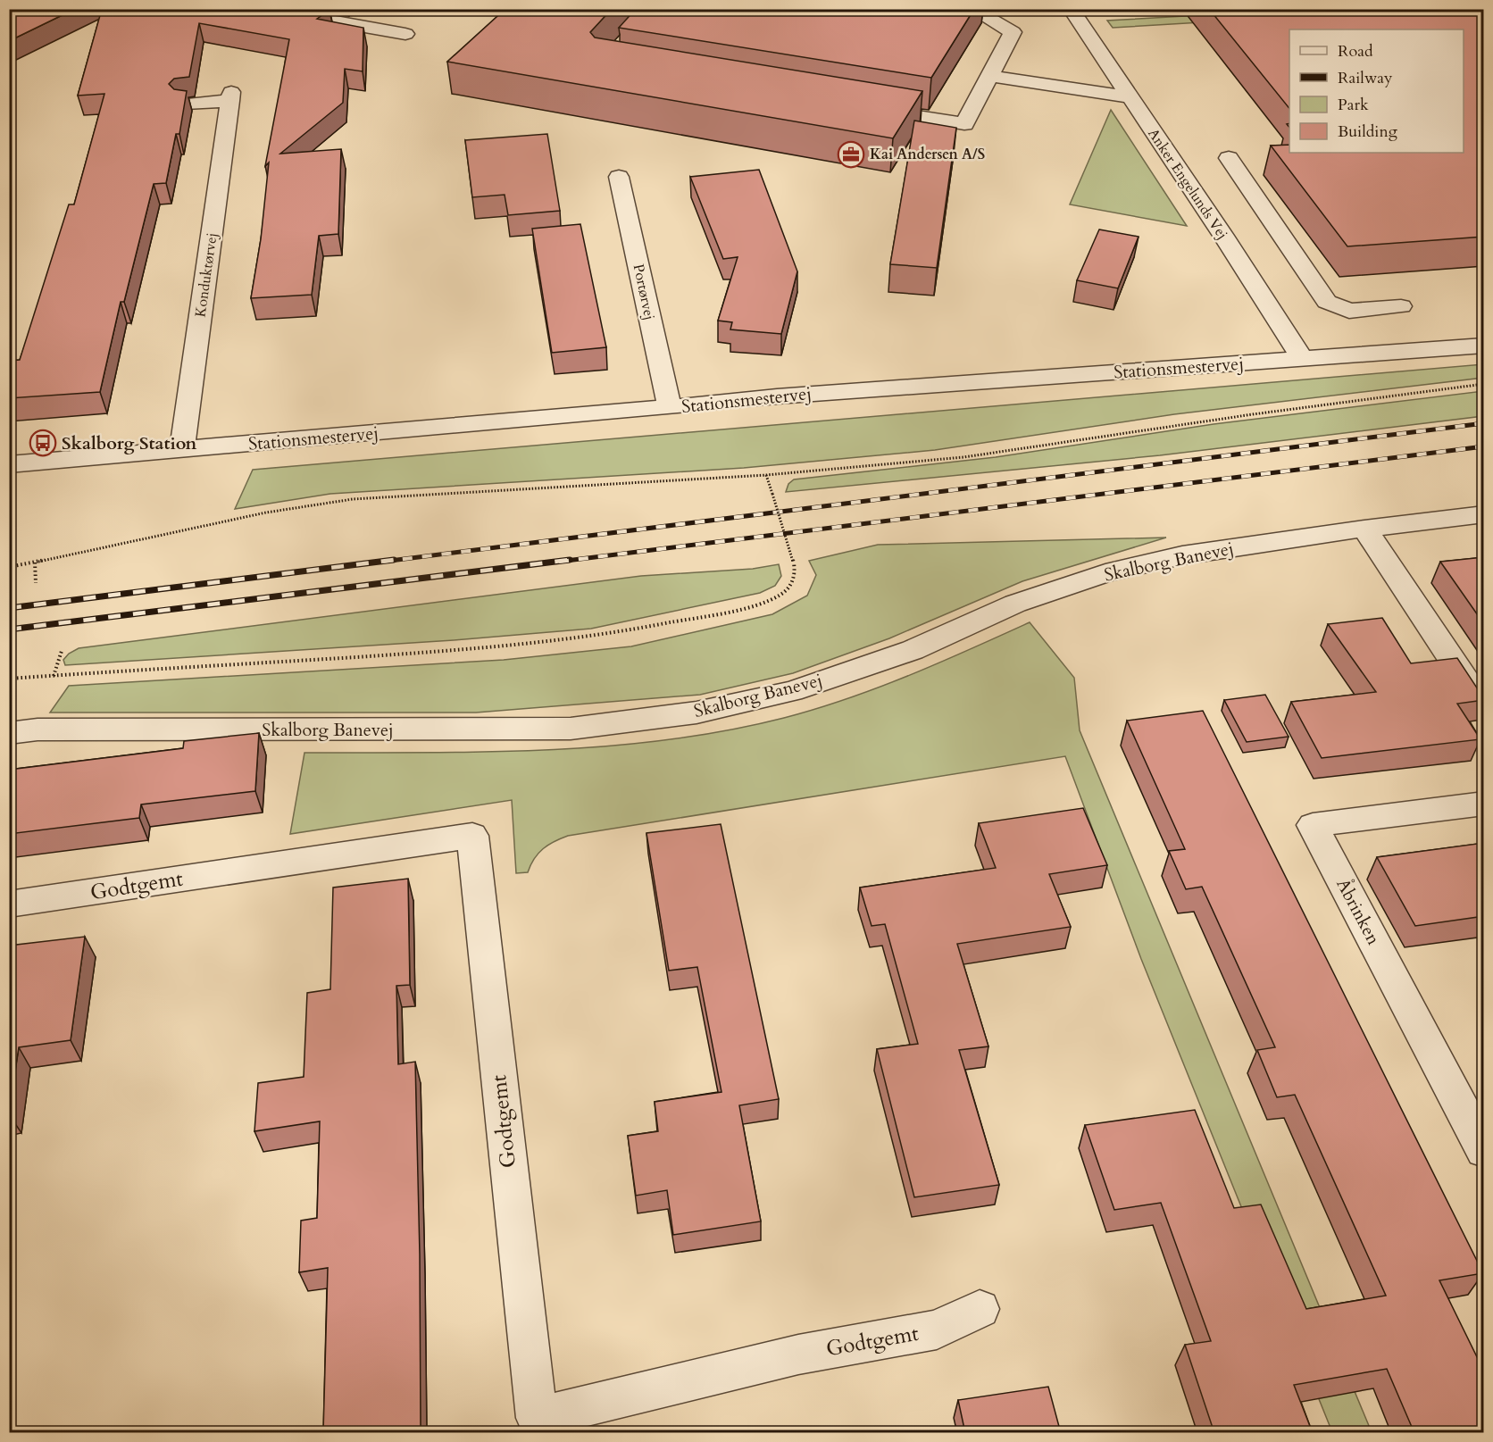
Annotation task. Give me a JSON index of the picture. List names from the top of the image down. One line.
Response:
{"streets":{"street":["Anker Engelunds Vej","Konduktørvej","Portørvej","Stationsmestervej","Skalborg Banevej","Godtgemt","Åbrinken"]},"crossings":[["Anker Engelunds Vej","Stationsmestervej"],["Konduktørvej","Stationsmestervej"],["Portørvej","Stationsmestervej"]],"places":{"office":["Kai Andersen A/S"],"bus stop":["Skalborg Station"]},"legend":["Road","Railway","Park","Building"]}
